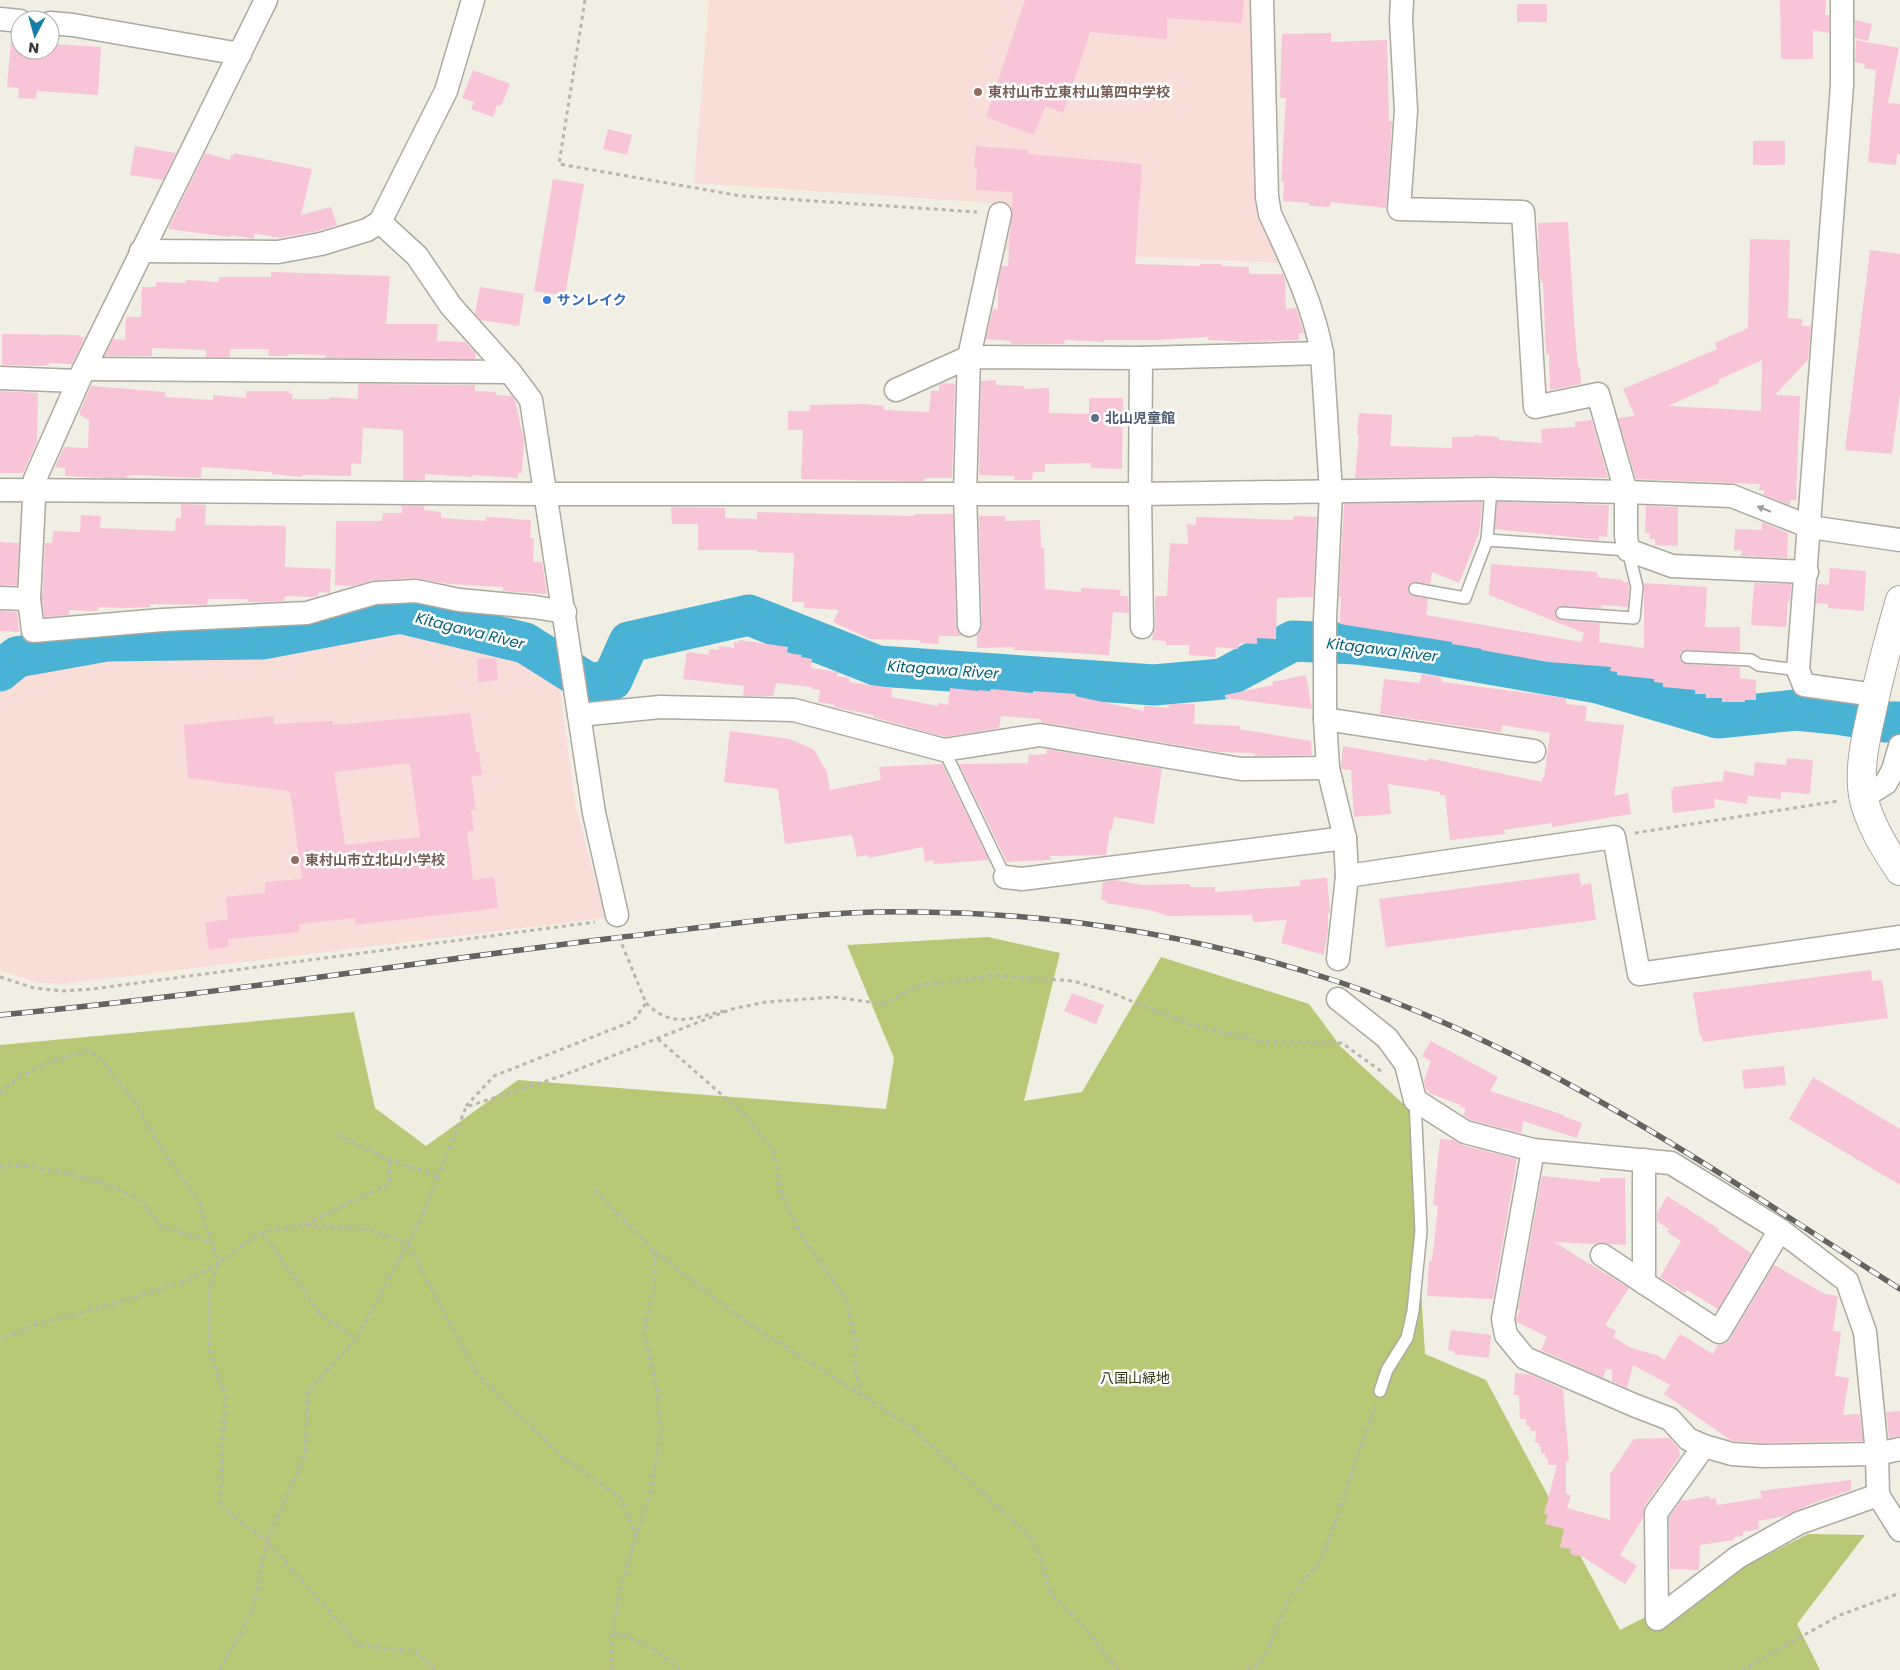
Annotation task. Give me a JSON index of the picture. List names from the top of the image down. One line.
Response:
{"water":["Kitagawa River"],"parks":["八国山緑地"],"places":["東村山市立東村山第四中学校","サンレイク","北山児童館","東村山市立北山小学校"],"north":"bottom"}
